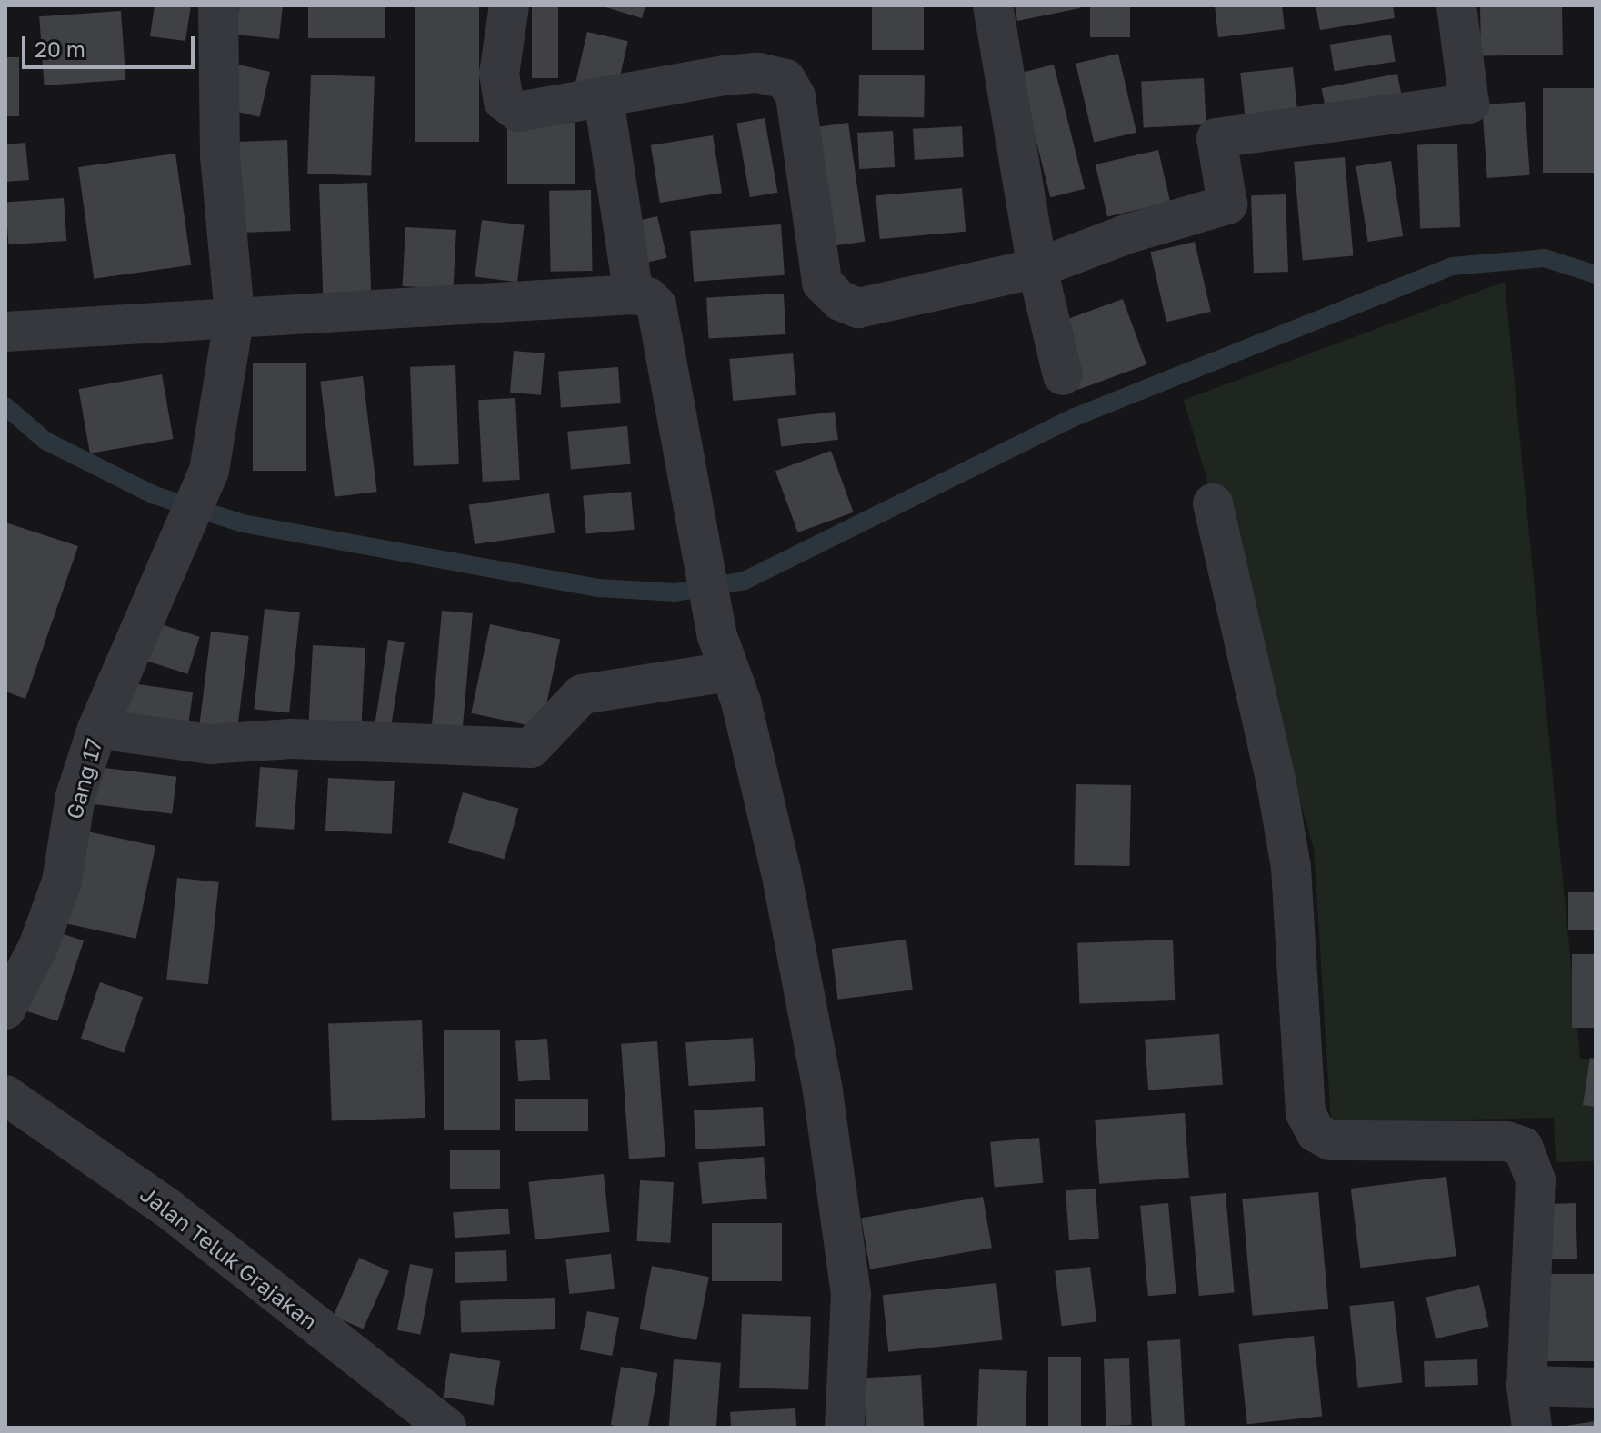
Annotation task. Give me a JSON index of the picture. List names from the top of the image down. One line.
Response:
{"streets":{"street":["Gang 17","Jalan Teluk Grajakan"]},"scale_bar":"20 m"}
